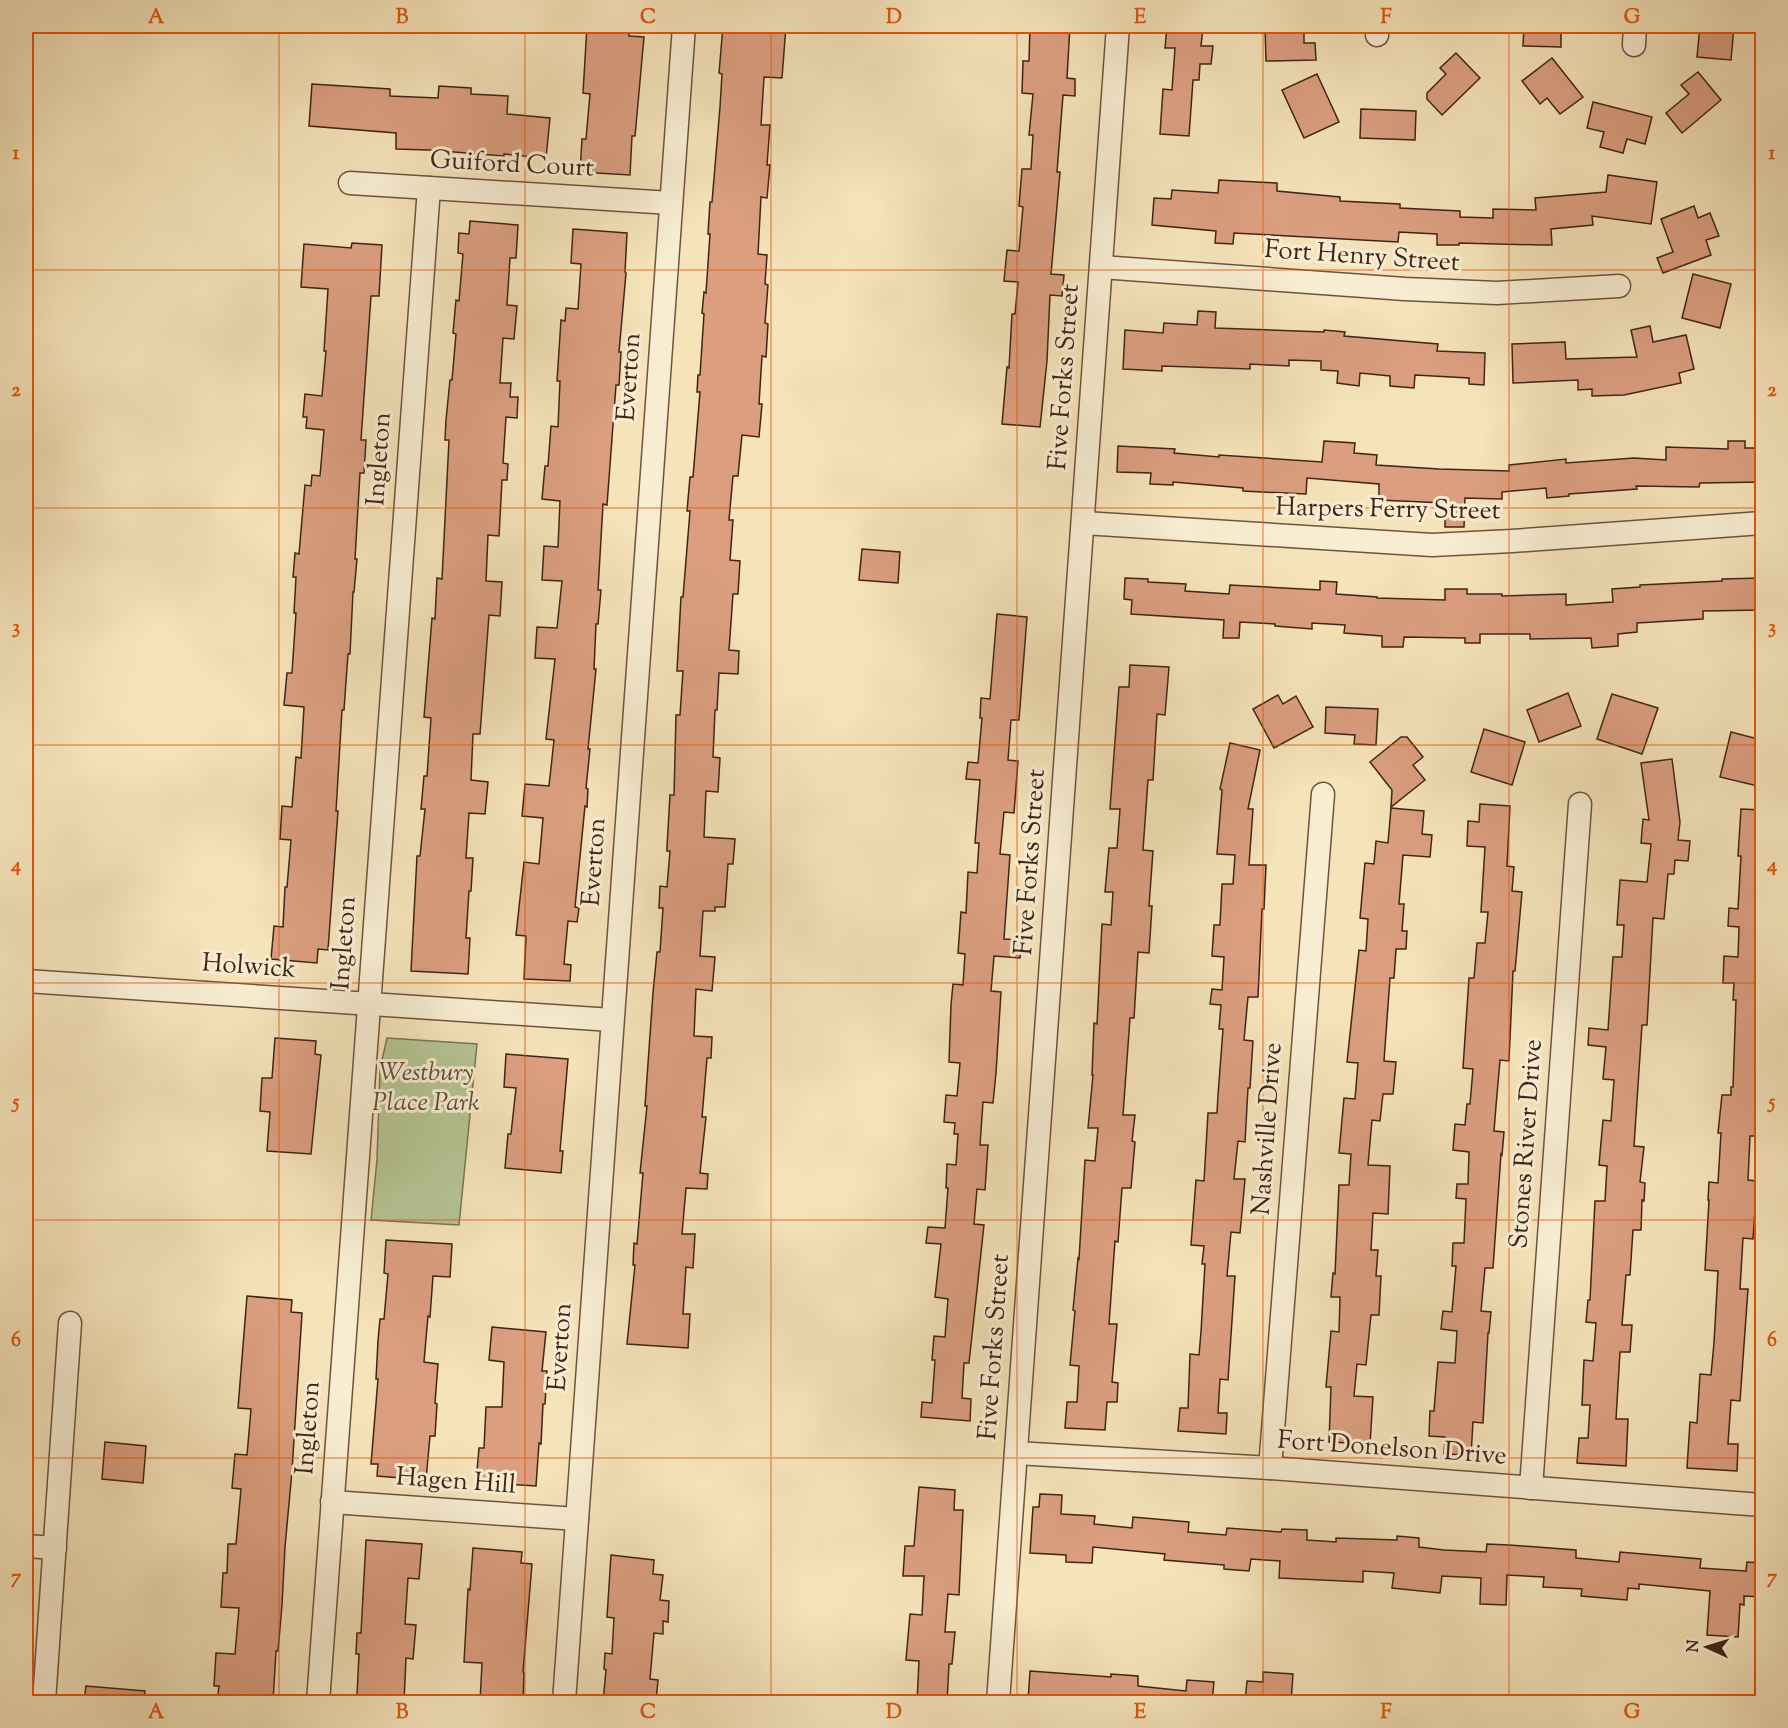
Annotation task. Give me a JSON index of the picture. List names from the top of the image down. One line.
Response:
{"streets":{"street":["Guiford Court","Fort Henry Street","Everton","Five Forks Street","Ingleton","Harpers Ferry Street","Holwick","Nashville Drive","Stones River Drive","Fort Donelson Drive","Hagen Hill"]},"crossings":[["Guiford Court","Everton"],["Guiford Court","Ingleton"],["Fort Henry Street","Five Forks Street"],["Everton","Holwick"],["Everton","Hagen Hill"],["Five Forks Street","Harpers Ferry Street"],["Five Forks Street","Fort Donelson Drive"],["Ingleton","Holwick"],["Ingleton","Hagen Hill"],["Nashville Drive","Fort Donelson Drive"],["Stones River Drive","Fort Donelson Drive"]],"parks":["Westbury Place Park"],"north":"left","grid":{"columns":["A","B","C","D","E","F","G"],"rows":["1","2","3","4","5","6","7"]}}
